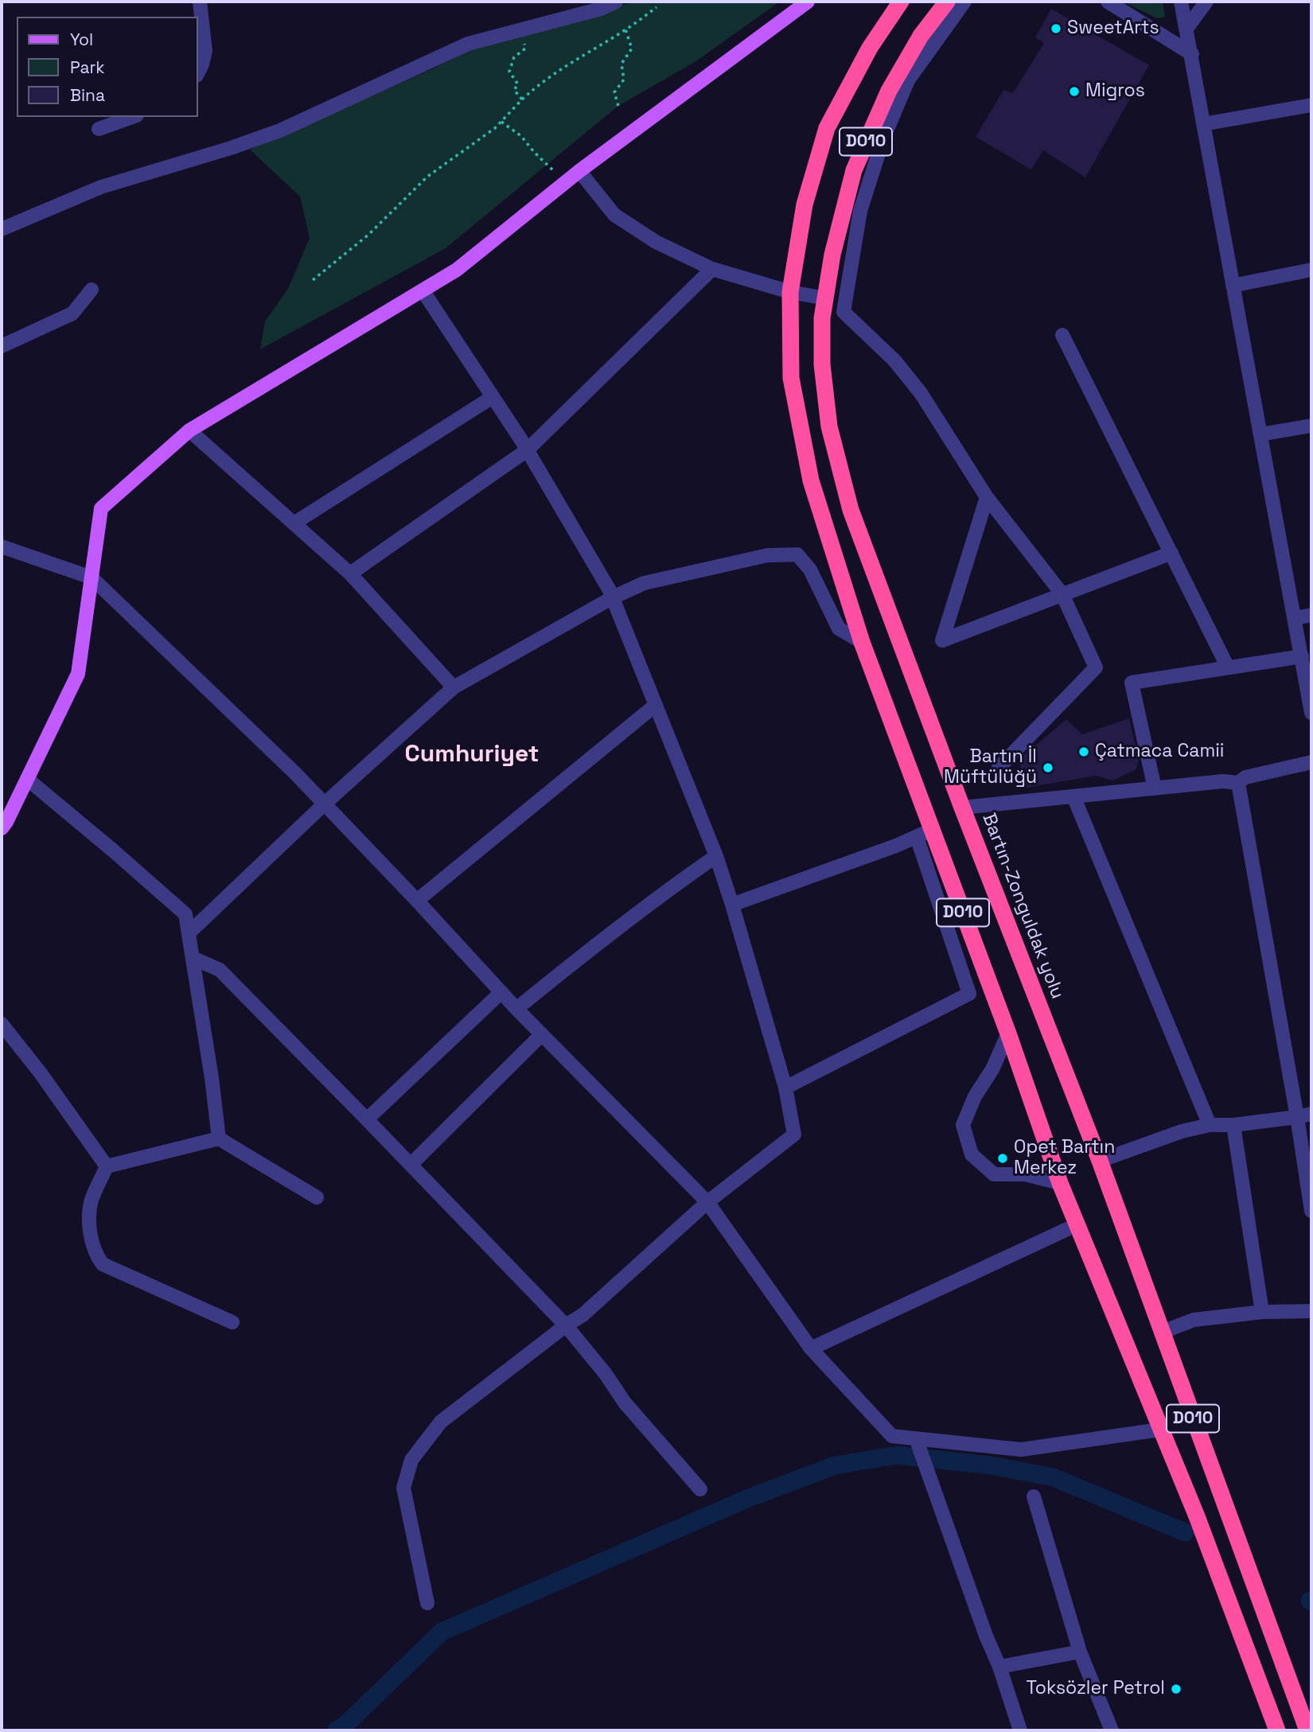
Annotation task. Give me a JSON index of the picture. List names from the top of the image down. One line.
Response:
{"streets":{"highway":["D010","Bartın-Zonguldak yolu"]},"districts":["Cumhuriyet"],"places":["SweetArts","Migros","Çatmaca Camii","Bartın İl Müftülüğü","Opet Bartın Merkez","Toksözler Petrol"],"legend":["Yol","Park","Bina"]}
